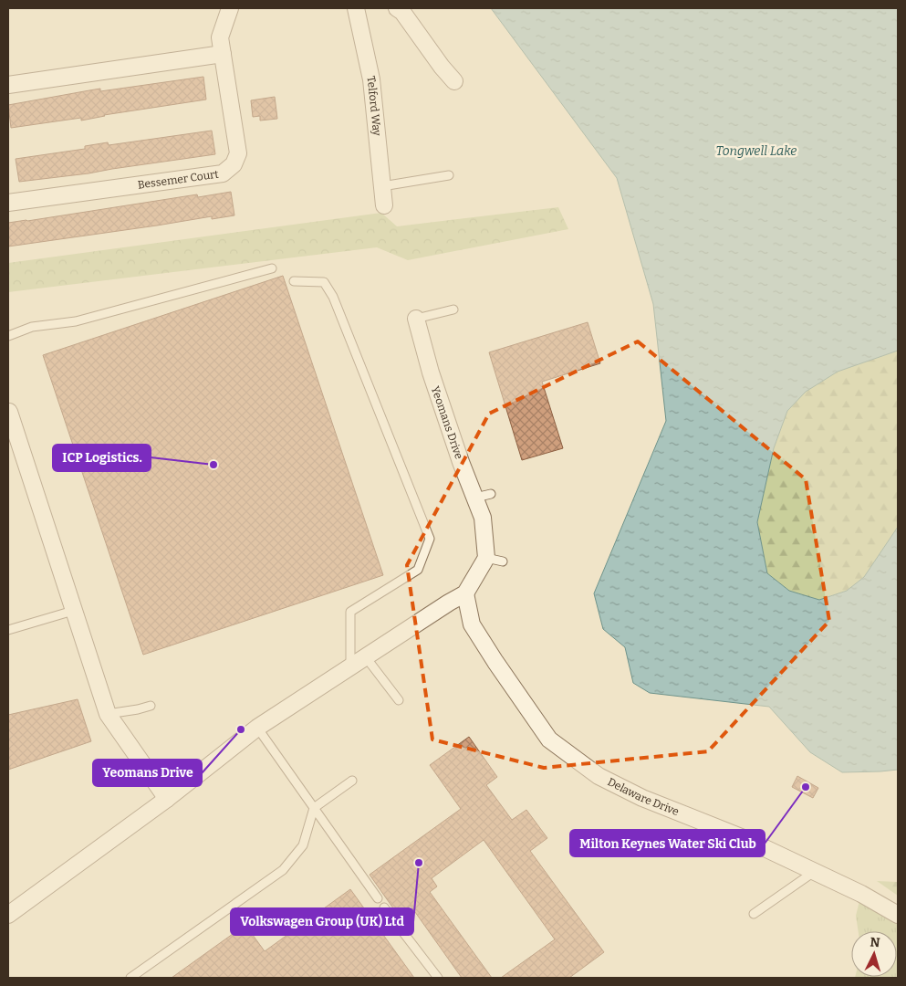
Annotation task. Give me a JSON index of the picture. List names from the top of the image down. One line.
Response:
{"streets":{"street":["Telford Way","Bessemer Court","Yeomans Drive","Delaware Drive"]},"water":["Tongwell Lake"],"places":["ICP Logistics.","Yeomans Drive","Milton Keynes Water Ski Club","Volkswagen Group (UK) Ltd"],"north":"top"}
